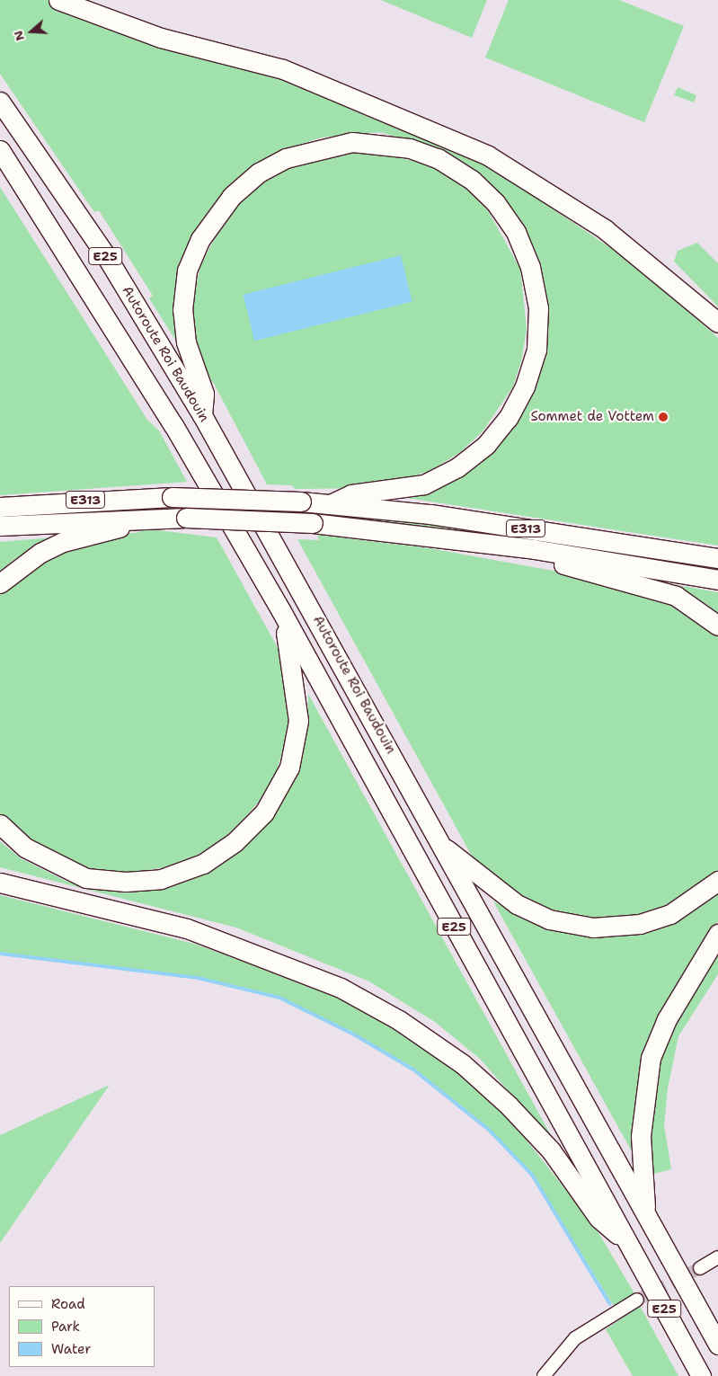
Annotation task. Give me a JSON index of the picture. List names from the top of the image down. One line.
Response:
{"streets":{"highway":["E25","Autoroute Roi Baudouin","E313"]},"crossings":[["E25","Autoroute Roi Baudouin"]],"places":["Sommet de Vottem"],"legend":["Road","Park","Water"],"north":"left"}
